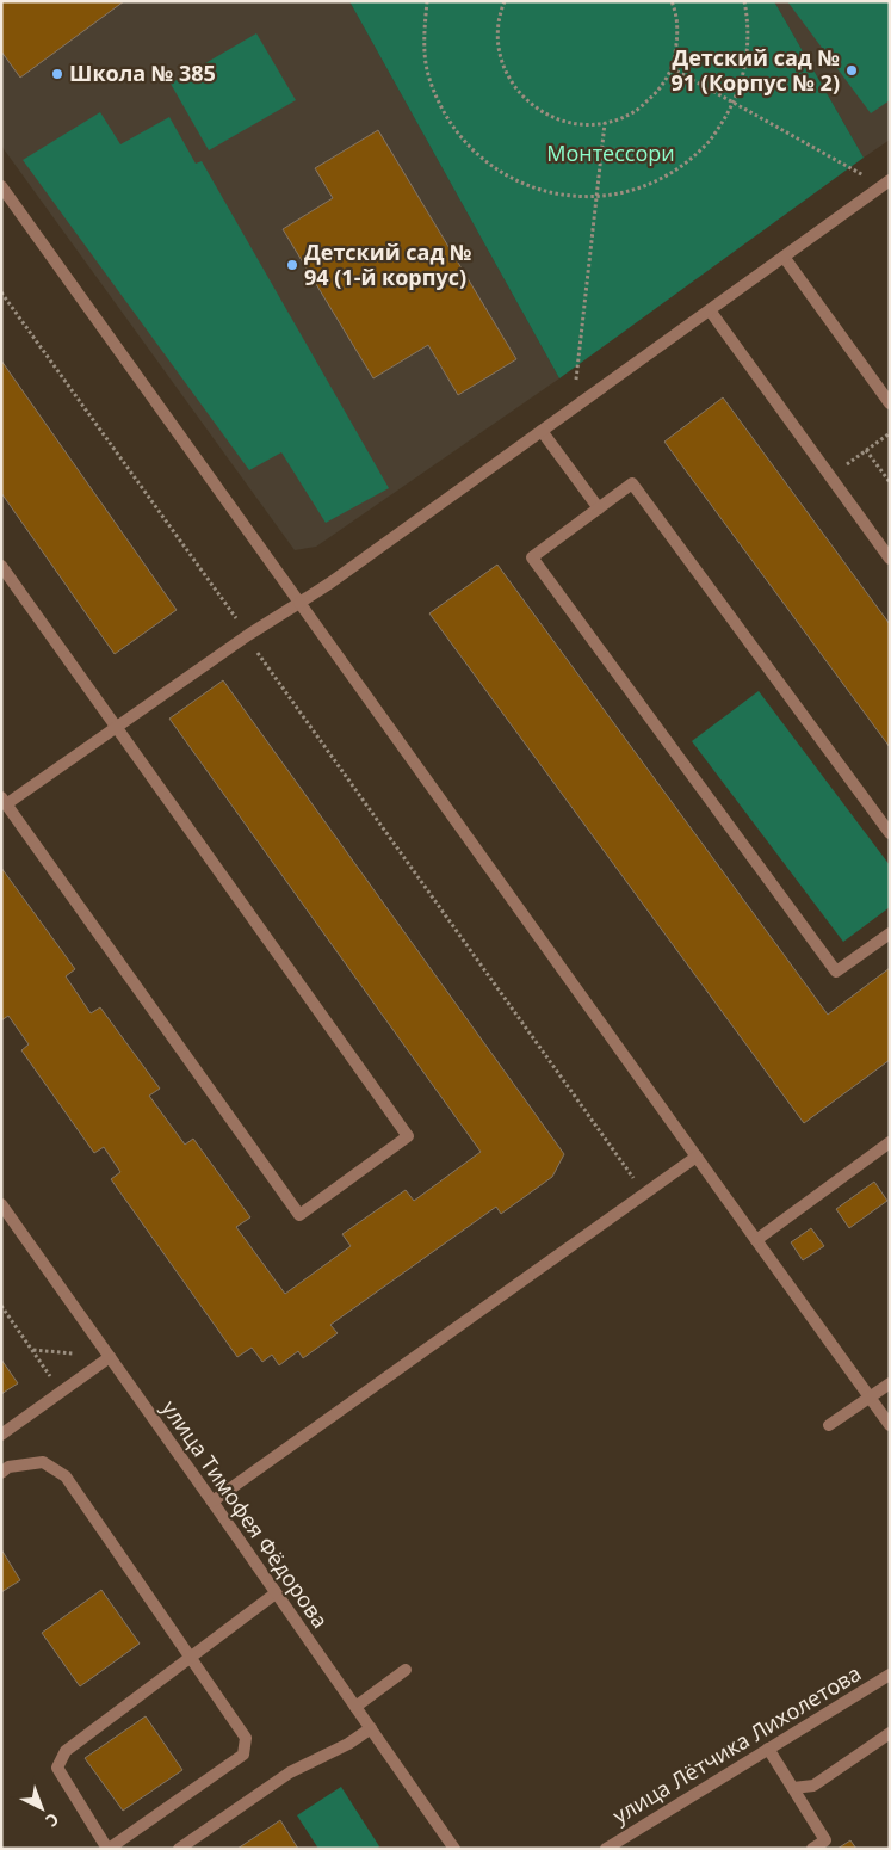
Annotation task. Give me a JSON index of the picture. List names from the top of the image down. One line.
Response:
{"streets":{"street":["улица Тимофея Фёдорова","улица Лётчика Лихолетова"]},"parks":["Монтессори"],"places":["Детский сад № 91 (Корпус № 2)","Школа № 385","Детский сад № 94 (1-й корпус)"],"north":"bottom right"}
